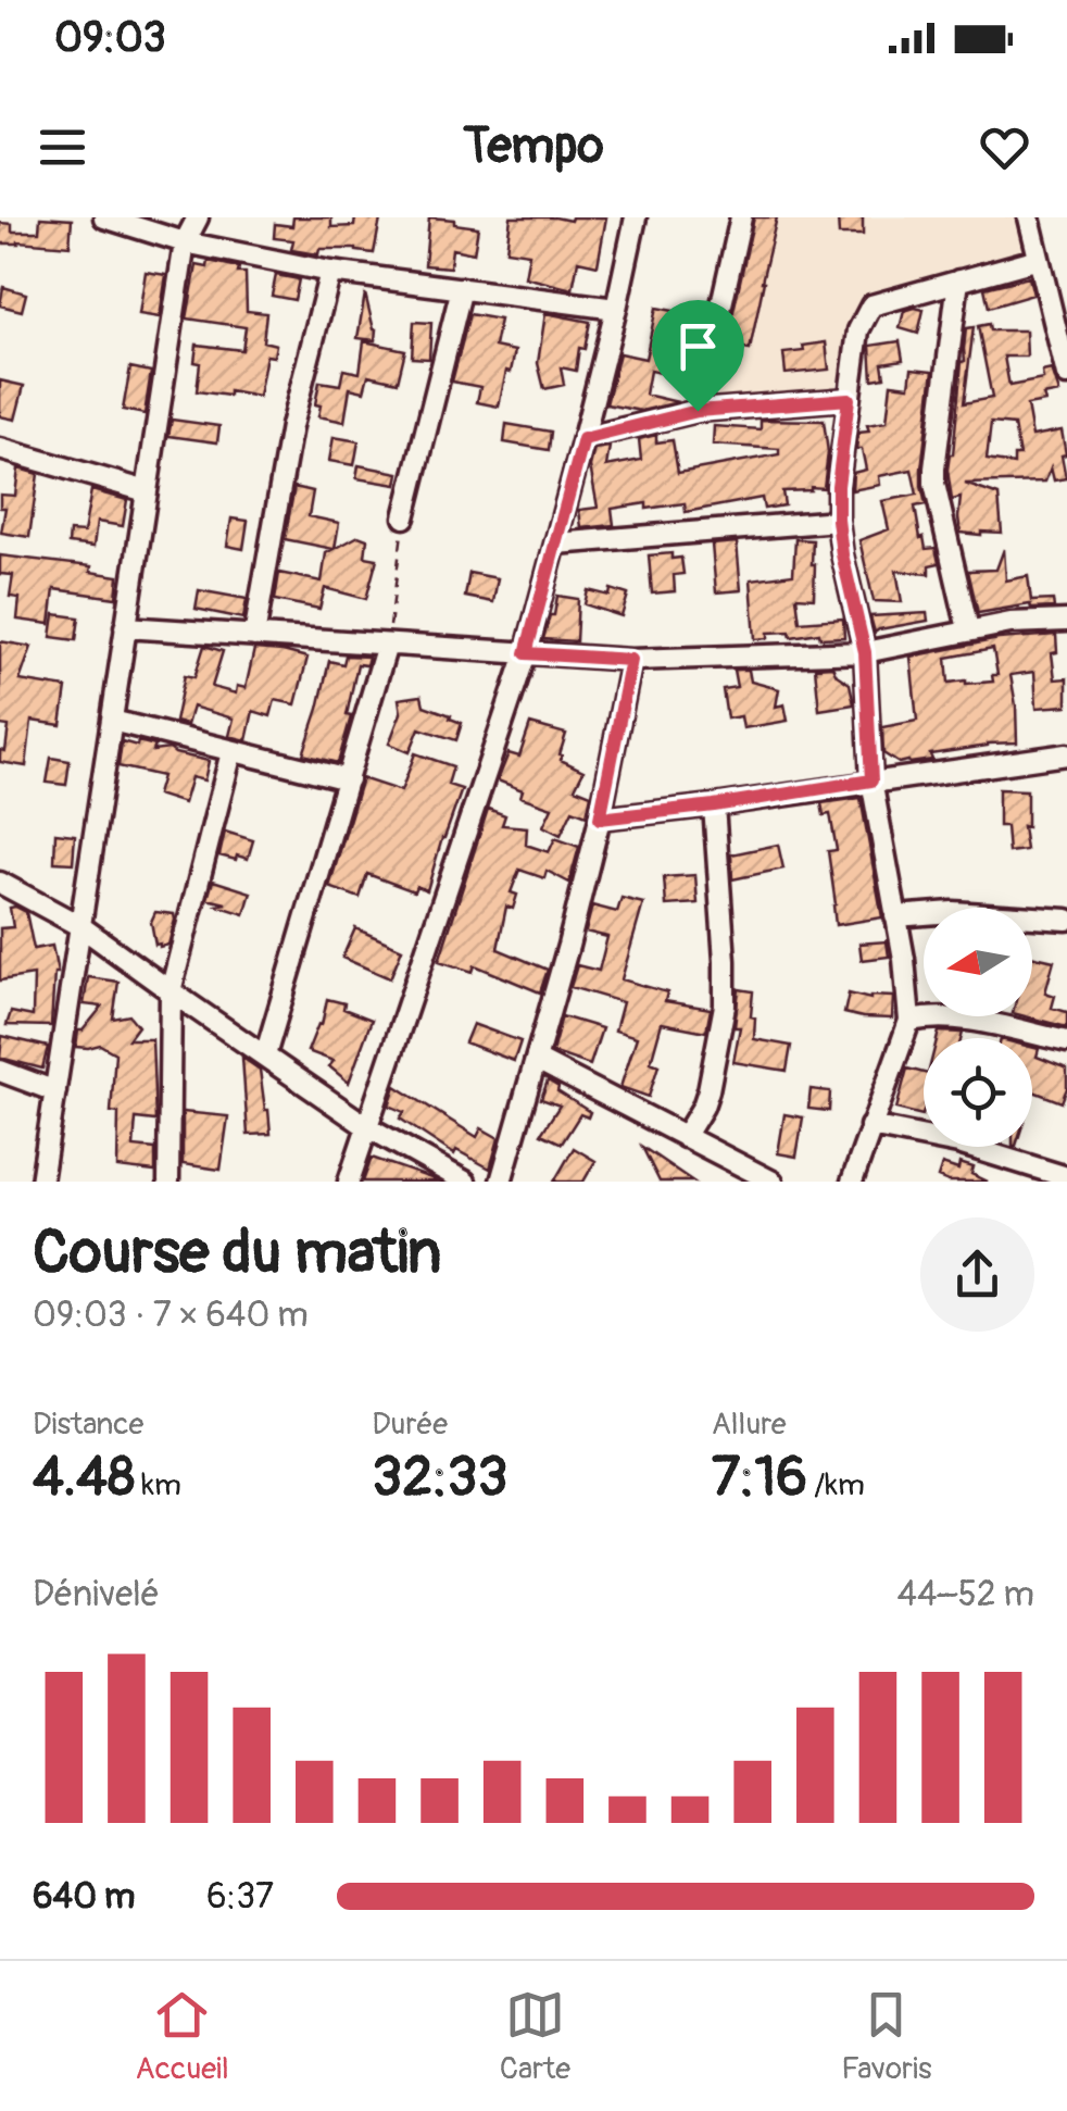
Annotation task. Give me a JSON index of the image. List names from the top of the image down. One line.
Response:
{"north":"left","page":{"status":"09:03","header":"Tempo","heading":["Course du matin","09:03 · 7 × 640 m"],"stats":[["Distance","4.48 km"],["Durée","32:33"],["Allure","7:16 /km"]],"chart":["Dénivelé","44–52 m"],"list":[{"name":"640 m","note":"6:37"}],"tabs":["Accueil","Carte","Favoris"]}}
